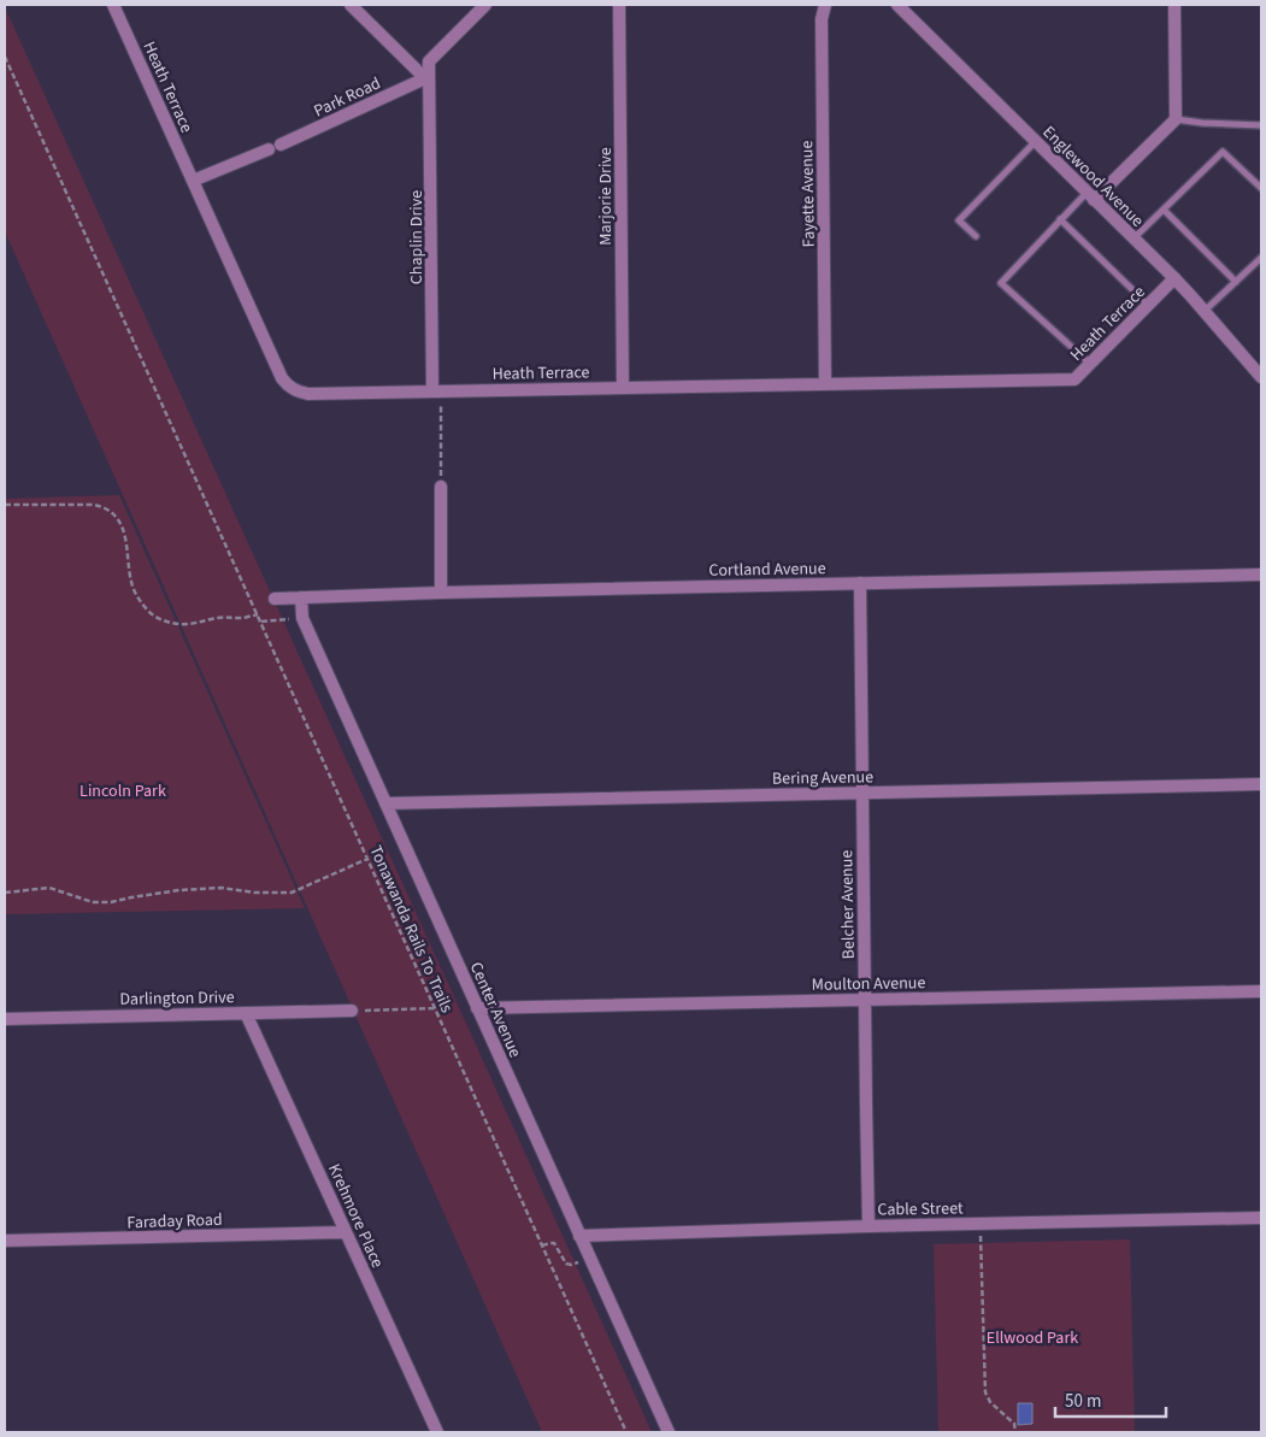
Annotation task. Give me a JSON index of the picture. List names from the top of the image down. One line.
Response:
{"streets":{"street":["Heath Terrace","Park Road","Englewood Avenue","Fayette Avenue","Marjorie Drive","Chaplin Drive","Cortland Avenue","Bering Avenue","Belcher Avenue","Moulton Avenue","Darlington Drive","Center Avenue","Cable Street","Krehmore Place","Faraday Road"],"path":["Tonawanda Rails To Trails"]},"crossings":[["Heath Terrace","Englewood Avenue"],["Heath Terrace","Fayette Avenue"],["Heath Terrace","Marjorie Drive"],["Heath Terrace","Chaplin Drive"],["Park Road","Chaplin Drive"],["Cortland Avenue","Belcher Avenue"],["Cortland Avenue","Center Avenue"],["Bering Avenue","Belcher Avenue"],["Bering Avenue","Center Avenue"],["Belcher Avenue","Moulton Avenue"],["Belcher Avenue","Cable Street"],["Moulton Avenue","Center Avenue"],["Darlington Drive","Krehmore Place"],["Center Avenue","Cable Street"],["Krehmore Place","Faraday Road"]],"parks":["Lincoln Park","Ellwood Park"],"scale_bar":"50 m"}
